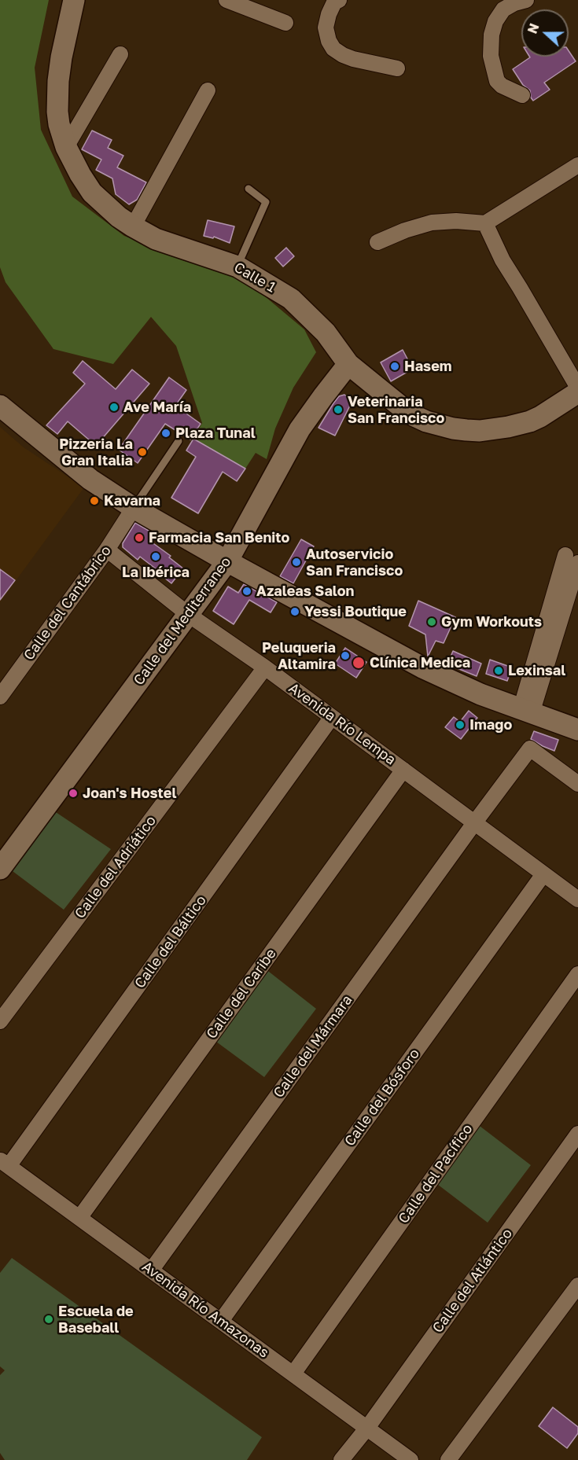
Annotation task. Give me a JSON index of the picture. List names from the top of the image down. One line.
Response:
{"streets":{"street":["Calle 1","Calle del Cantábrico","Calle del Mediterraneo","Avenida Río Lempa","Calle del Adriático","Calle del Báltico","Calle del Caribe","Calle del Mármara","Calle del Bósforo","Calle del Pacífico","Calle del Atlántico","Avenida Río Amazonas"]},"crossings":[["Calle 1","Calle del Mediterraneo"],["Calle del Cantábrico","Avenida Río Lempa"],["Calle del Mediterraneo","Avenida Río Lempa"],["Avenida Río Lempa","Calle del Adriático"],["Avenida Río Lempa","Calle del Báltico"],["Avenida Río Lempa","Calle del Caribe"],["Avenida Río Lempa","Calle del Mármara"],["Avenida Río Lempa","Calle del Bósforo"],["Calle del Báltico","Avenida Río Amazonas"],["Calle del Caribe","Avenida Río Amazonas"],["Calle del Mármara","Avenida Río Amazonas"],["Calle del Bósforo","Avenida Río Amazonas"],["Calle del Pacífico","Avenida Río Amazonas"],["Calle del Atlántico","Avenida Río Amazonas"]],"places":["Hasem","Ave María","Veterinaria San Francisco","Plaza Tunal","Pizzeria La Gran Italia","Kavarna","Farmacia San Benito","La Ibérica","Autoservicio San Francisco","Azaleas Salon","Yessi Boutique","Gym Workouts","Peluqueria Altamira","Clínica Medica","Lexinsal","Imago","Joan's Hostel","Escuela de Baseball"],"north":"left"}
